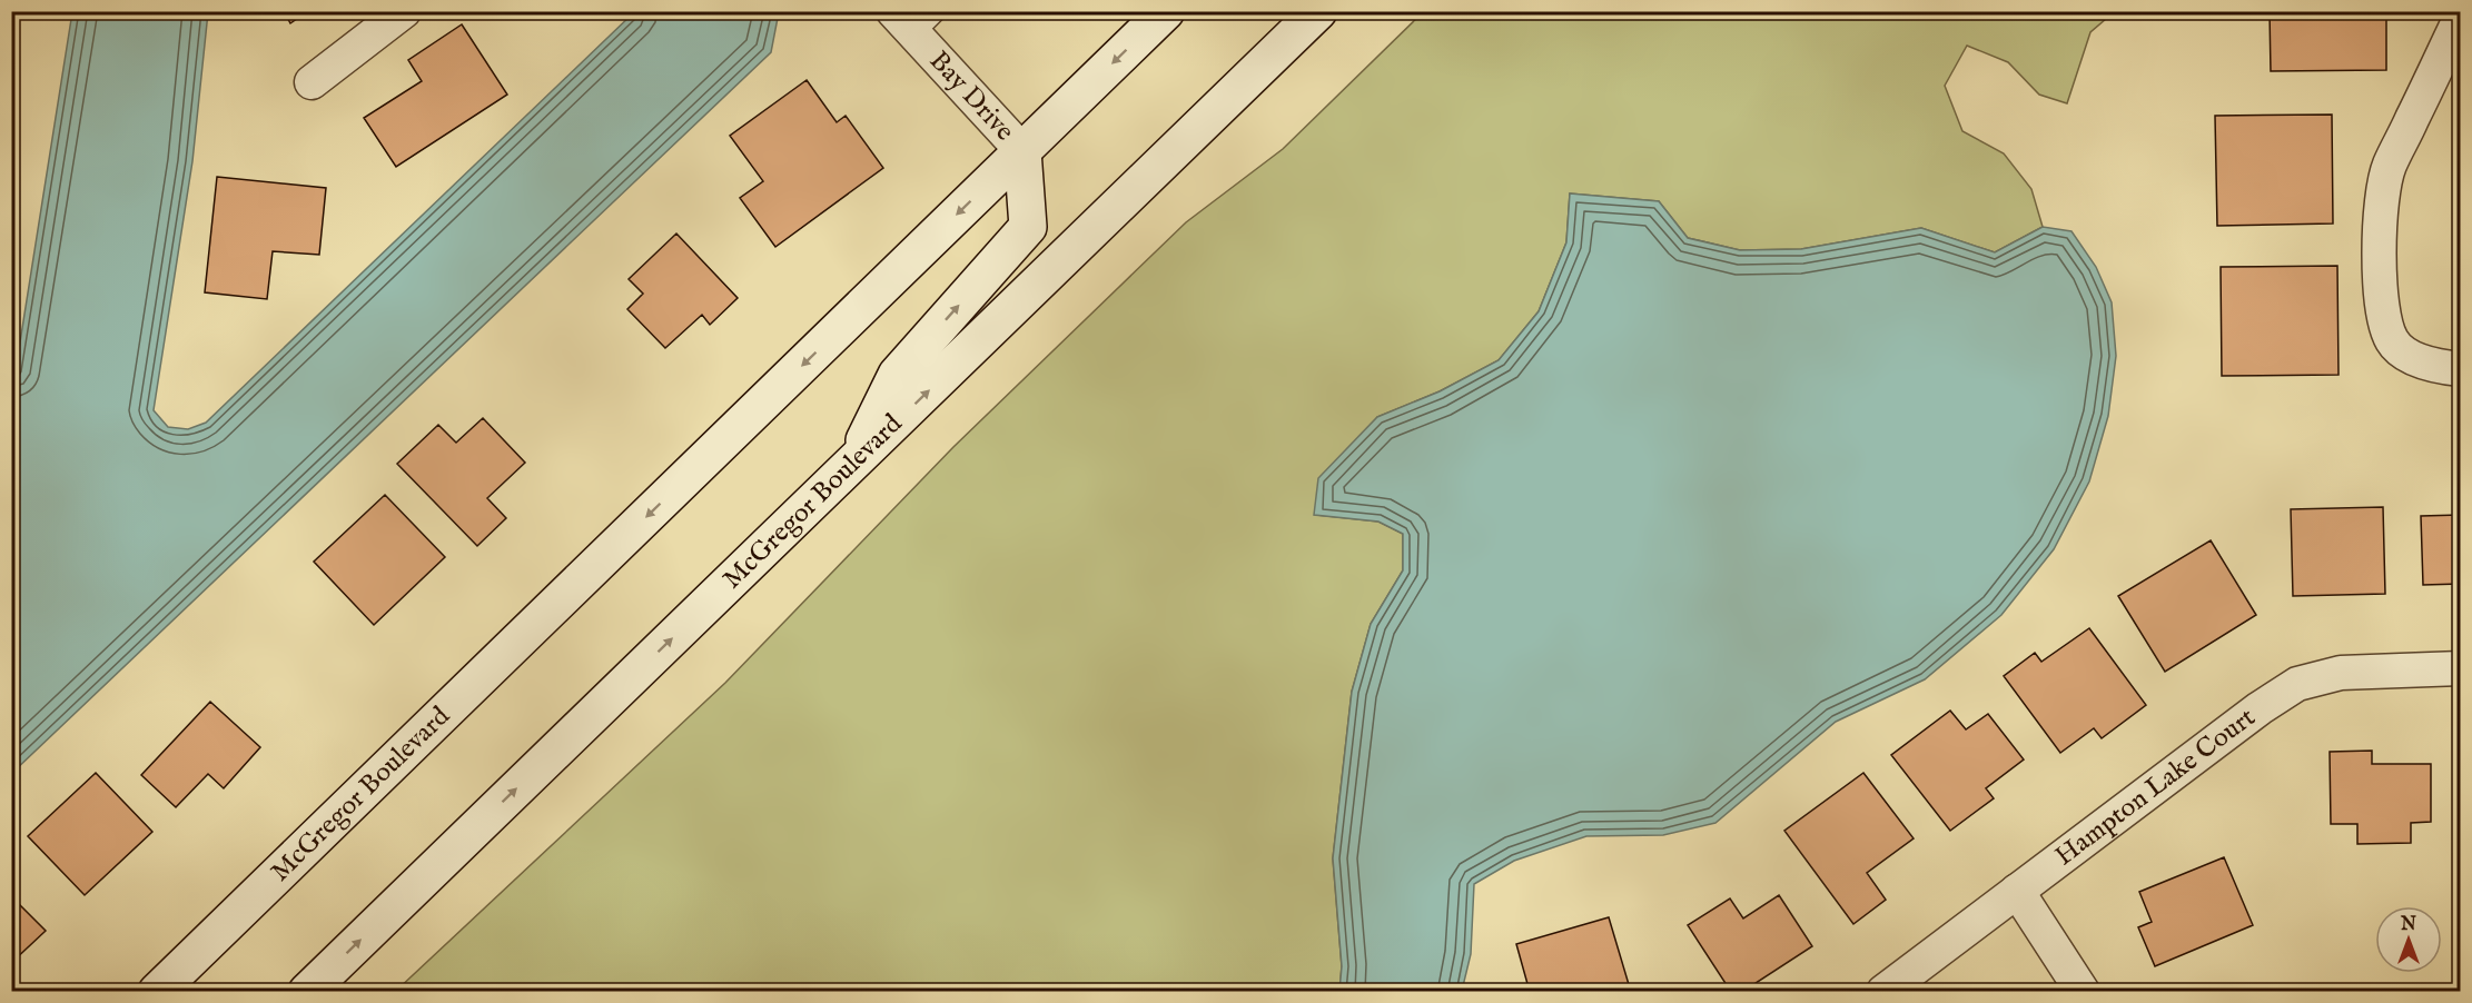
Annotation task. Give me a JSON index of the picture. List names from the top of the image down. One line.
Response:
{"streets":{"main road":["McGregor Boulevard"],"street":["Bay Drive","Hampton Lake Court"]},"crossings":[["Bay Drive","McGregor Boulevard"]],"north":"top"}
